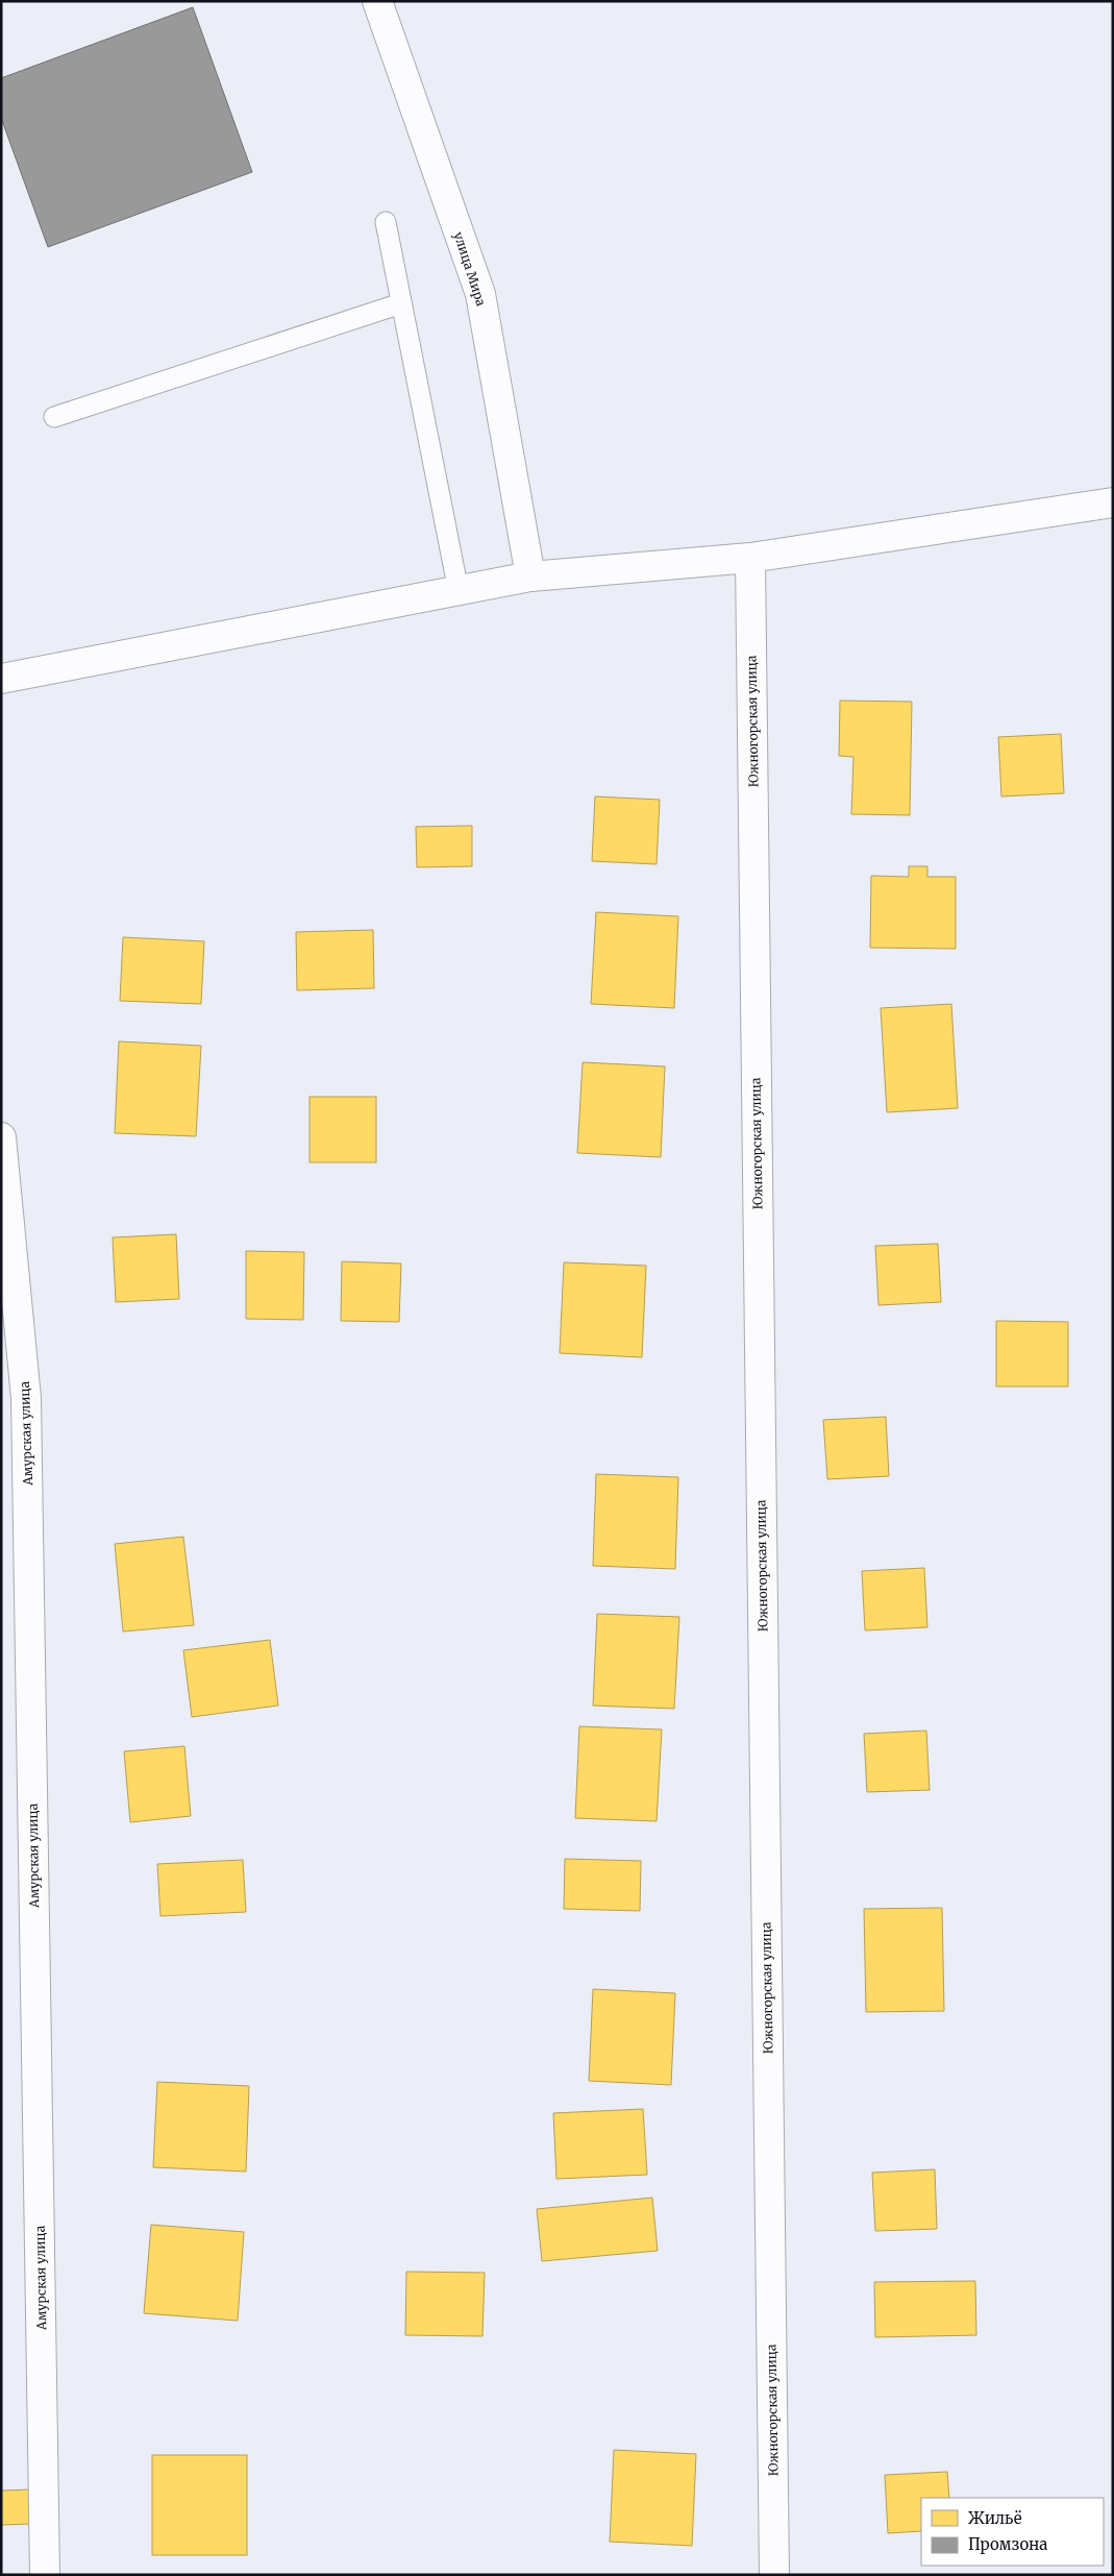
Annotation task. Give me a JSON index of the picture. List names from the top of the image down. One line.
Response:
{"streets":{"street":["улица Мира","Южногорская улица","Амурская улица"]},"legend":["Жильё","Промзона"]}
